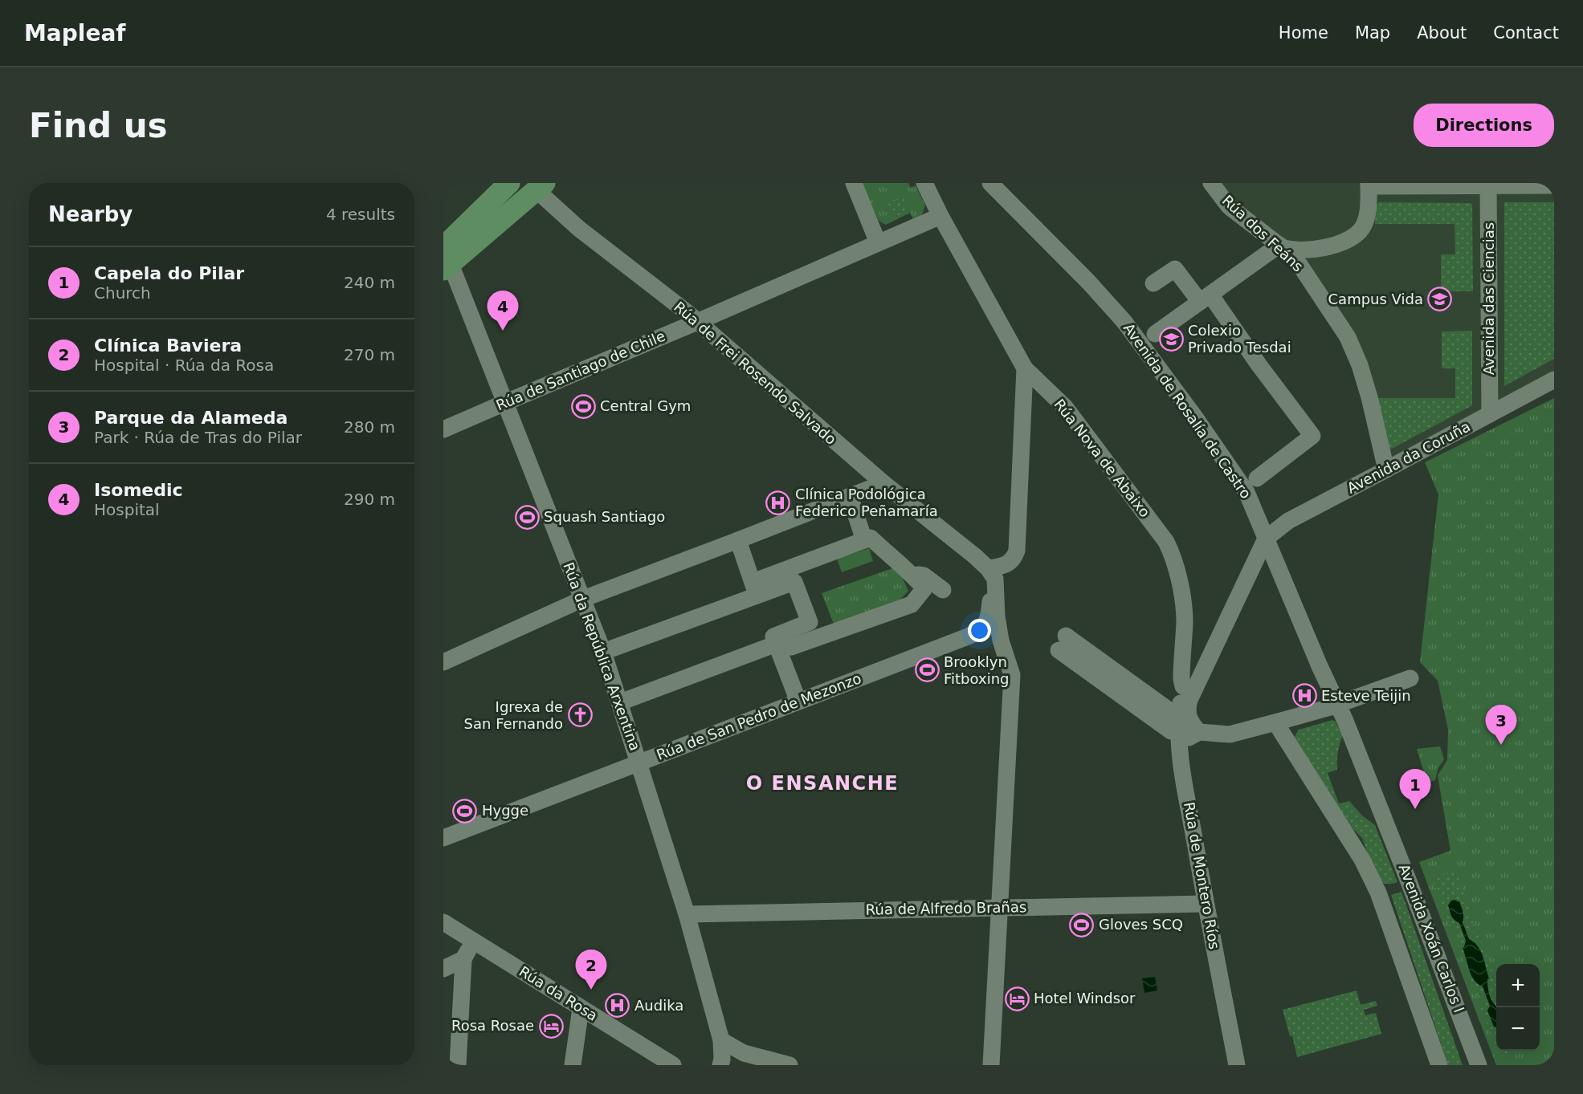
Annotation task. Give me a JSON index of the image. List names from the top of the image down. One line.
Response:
{"streets":{"street":["Rúa dos Feáns","Avenida das Ciencias","Rúa de Santiago de Chile","Rúa de Frei Rosendo Salvado","Avenida de Rosalía de Castro","Avenida da Coruña","Rúa Nova de Abaixo","Rúa da República Arxentina","Rúa de San Pedro de Mezonzo","Rúa de Montero Ríos","Rúa de Alfredo Brañas","Avenida Xoán Carlos I","Rúa da Rosa"]},"crossings":[["Rúa dos Feáns","Avenida de Rosalía de Castro"],["Rúa dos Feáns","Avenida da Coruña"],["Avenida das Ciencias","Avenida da Coruña"],["Rúa de Santiago de Chile","Rúa de Frei Rosendo Salvado"],["Rúa de Santiago de Chile","Rúa Nova de Abaixo"],["Rúa de Santiago de Chile","Rúa da República Arxentina"],["Rúa de Frei Rosendo Salvado","Rúa de San Pedro de Mezonzo"],["Avenida de Rosalía de Castro","Avenida da Coruña"],["Avenida de Rosalía de Castro","Rúa de Montero Ríos"],["Avenida de Rosalía de Castro","Avenida Xoán Carlos I"],["Avenida da Coruña","Rúa de Montero Ríos"],["Rúa Nova de Abaixo","Rúa de Montero Ríos"],["Rúa da República Arxentina","Rúa de San Pedro de Mezonzo"],["Rúa da República Arxentina","Rúa de Alfredo Brañas"],["Rúa de Montero Ríos","Rúa de Alfredo Brañas"]],"districts":["O ENSANCHE"],"places":{"school or university":["Campus Vida","Colexio Privado Tesdai"],"sports":["Central Gym","Squash Santiago","Brooklyn Fitboxing","Hygge","Gloves SCQ"],"hospital":["Clínica Podológica Federico Peñamaría","Esteve Teijin","Audika"],"church":["Igrexa de San Fernando"],"hotel":["Hotel Windsor","Rosa Rosae"]},"page":{"header":"Mapleaf","nav":["Home","Map","About","Contact"],"buttons":"Directions","title":"Find us","heading":["Nearby","4 results"],"list":[{"mark":"1","name":"Capela do Pilar","note":"Church","value":"240 m"},{"mark":"2","name":"Clínica Baviera","note":"Hospital · Rúa da Rosa","value":"270 m"},{"mark":"3","name":"Parque da Alameda","note":"Park · Rúa de Tras do Pilar","value":"280 m"},{"mark":"4","name":"Isomedic","note":"Hospital","value":"290 m"}],"pins":["4","3","1","2"],"map_buttons":["+","−"]}}
